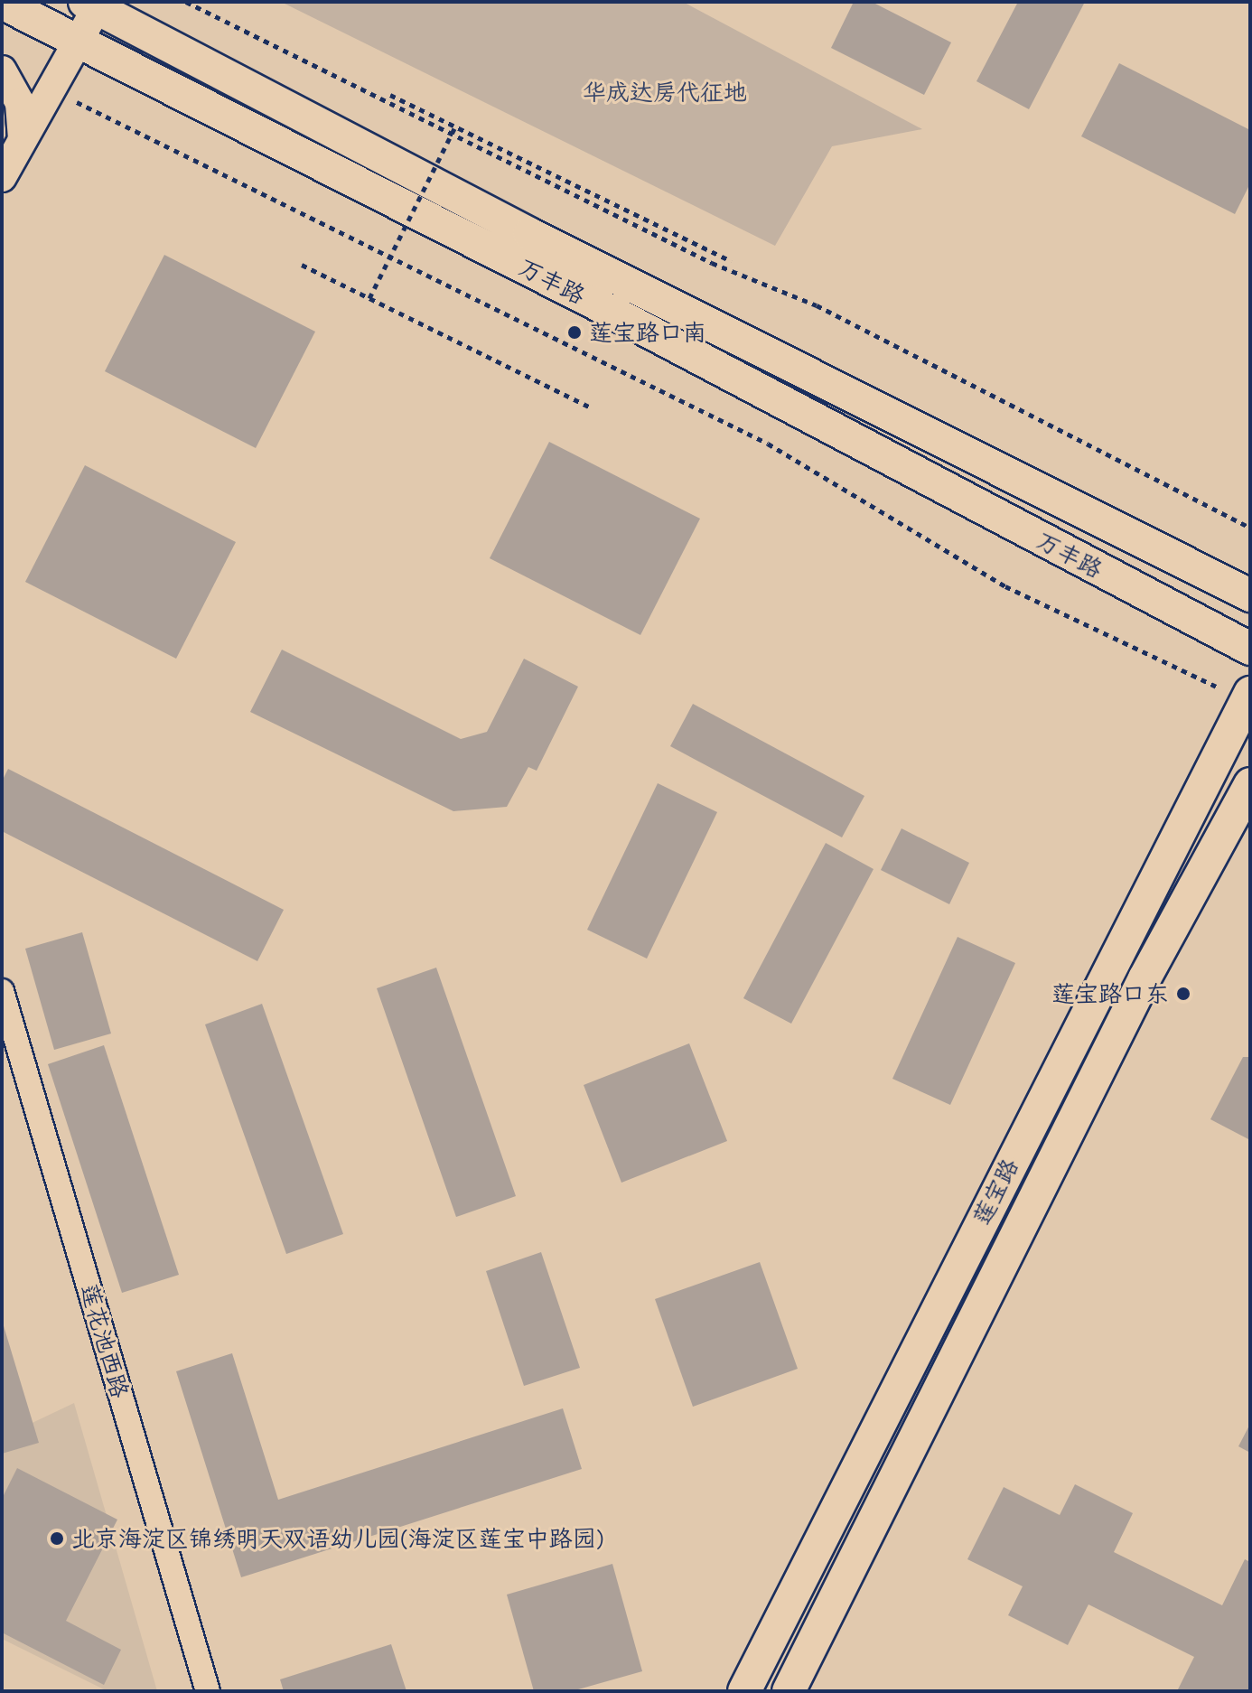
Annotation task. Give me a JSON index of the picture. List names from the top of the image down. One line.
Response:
{"streets":{"main road":["万丰路","莲宝路"],"street":["莲花池西路"]},"parks":["华成达房代征地"],"places":["莲宝路口南","莲宝路口东","北京海淀区锦绣明天双语幼儿园(海淀区莲宝中路园)"]}
